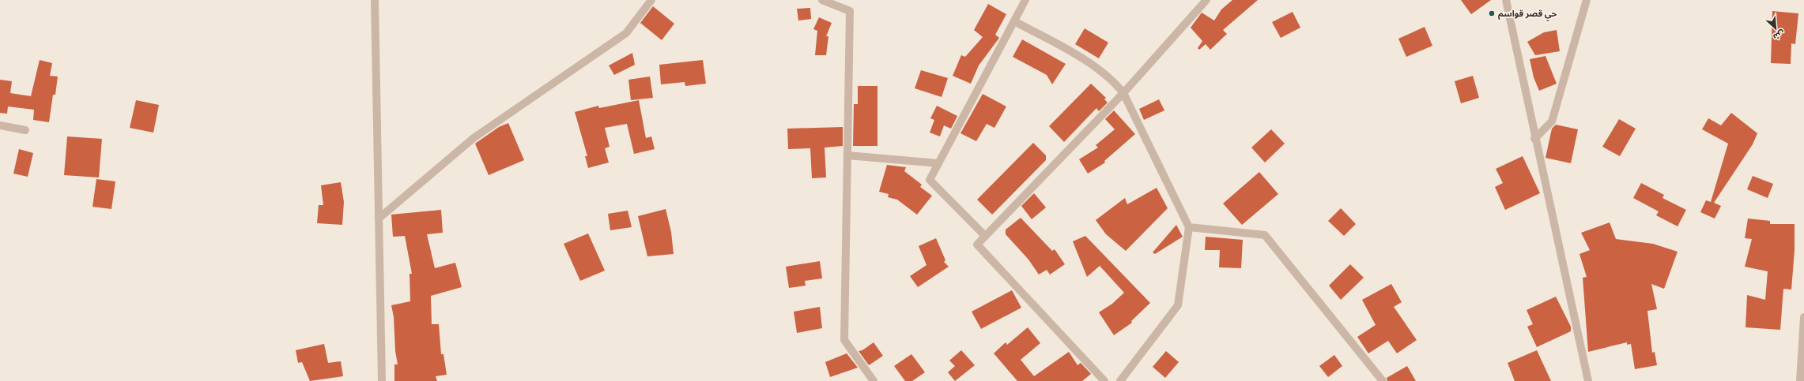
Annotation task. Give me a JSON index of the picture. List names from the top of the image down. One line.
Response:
{"places":["حي قصر قواسم"],"north":"bottom right"}
